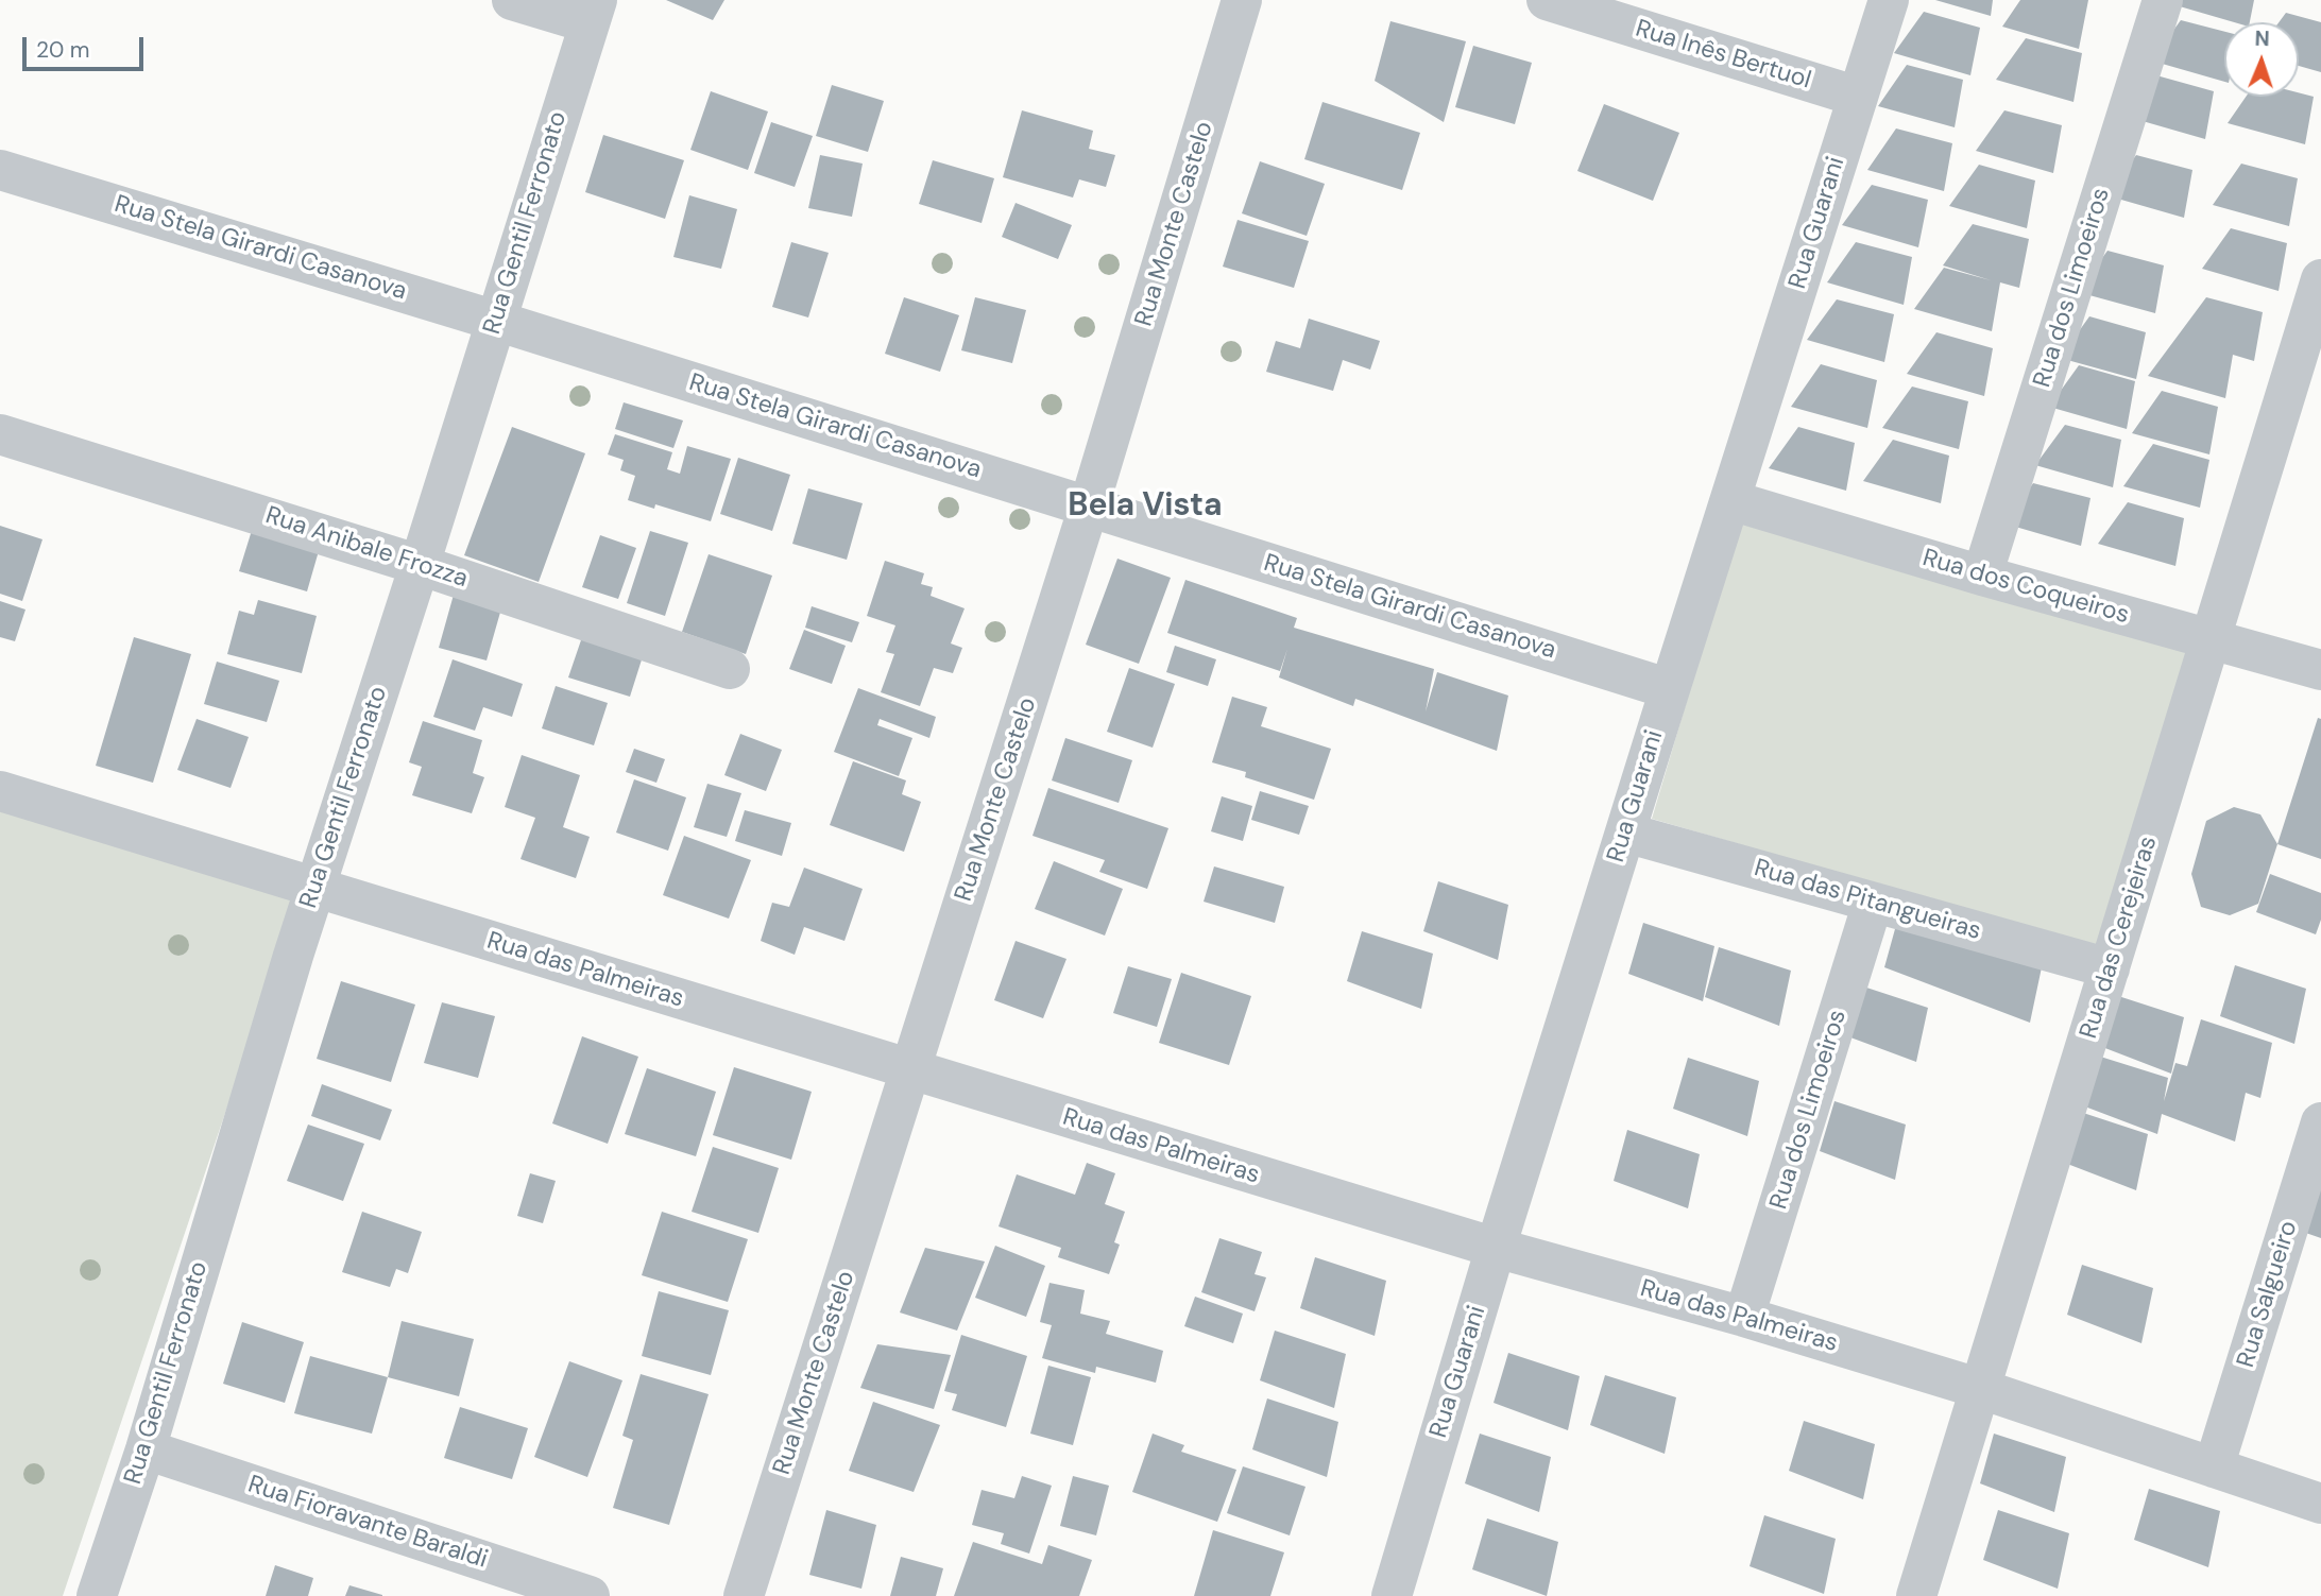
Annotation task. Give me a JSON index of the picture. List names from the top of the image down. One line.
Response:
{"streets":{"street":["Rua Inês Bertuol","Rua Gentil Ferronato","Rua Guarani","Rua Monte Castelo","Rua Stela Girardi Casanova","Rua dos Limoeiros","Rua Anibale Frozza","Rua dos Coqueiros","Rua das Pitangueiras","Rua das Cerejeiras","Rua das Palmeiras","Rua Salgueiro","Rua Fioravante Baraldi"]},"crossings":[["Rua Inês Bertuol","Rua Guarani"],["Rua Gentil Ferronato","Rua Stela Girardi Casanova"],["Rua Gentil Ferronato","Rua Anibale Frozza"],["Rua Gentil Ferronato","Rua das Palmeiras"],["Rua Gentil Ferronato","Rua Fioravante Baraldi"],["Rua Guarani","Rua Stela Girardi Casanova"],["Rua Guarani","Rua dos Coqueiros"],["Rua Guarani","Rua das Pitangueiras"],["Rua Guarani","Rua das Palmeiras"],["Rua Monte Castelo","Rua Stela Girardi Casanova"],["Rua Monte Castelo","Rua das Palmeiras"],["Rua dos Limoeiros","Rua dos Coqueiros"],["Rua dos Limoeiros","Rua das Pitangueiras"],["Rua dos Limoeiros","Rua das Palmeiras"],["Rua dos Coqueiros","Rua das Cerejeiras"],["Rua das Pitangueiras","Rua das Cerejeiras"],["Rua das Cerejeiras","Rua das Palmeiras"],["Rua das Palmeiras","Rua Salgueiro"]],"districts":["Bela Vista"],"scale_bar":"20 m","north":"top"}
